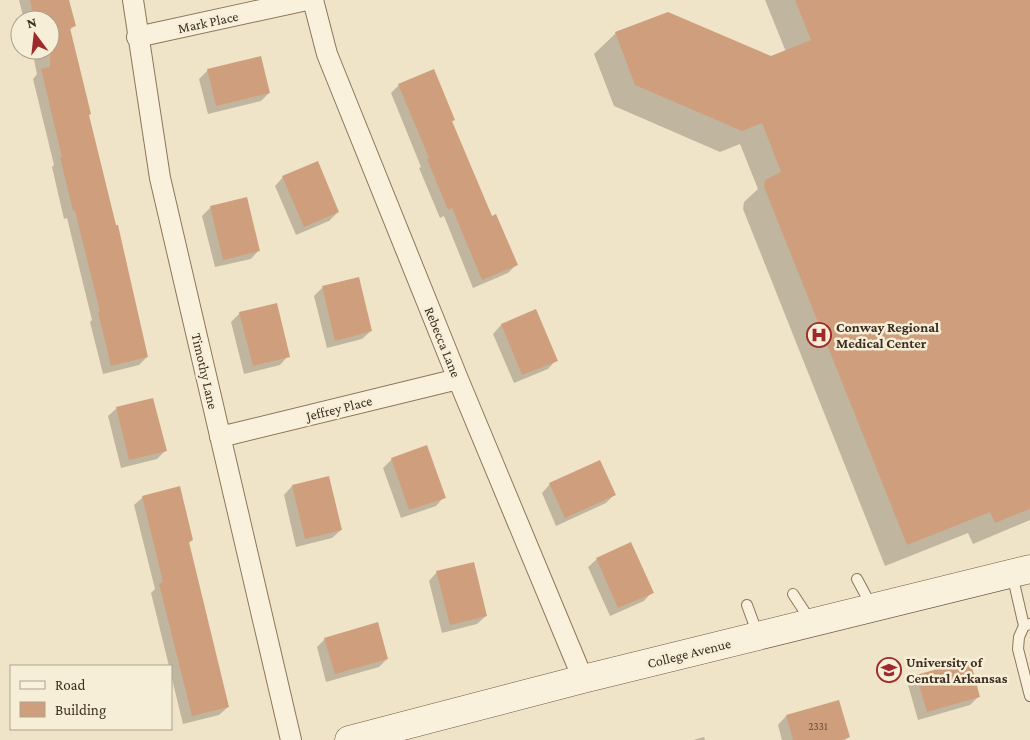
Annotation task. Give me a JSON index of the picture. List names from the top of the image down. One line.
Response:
{"streets":{"street":["Mark Place","Rebecca Lane","Timothy Lane","Jeffrey Place","College Avenue"]},"crossings":[["Mark Place","Timothy Lane"],["Rebecca Lane","Jeffrey Place"],["Rebecca Lane","College Avenue"],["Timothy Lane","Jeffrey Place"]],"places":{"hospital":["Conway Regional Medical Center"],"school or university":["University of Central Arkansas"]},"house_numbers":["2331"],"legend":["Road","Building"],"north":"top"}
